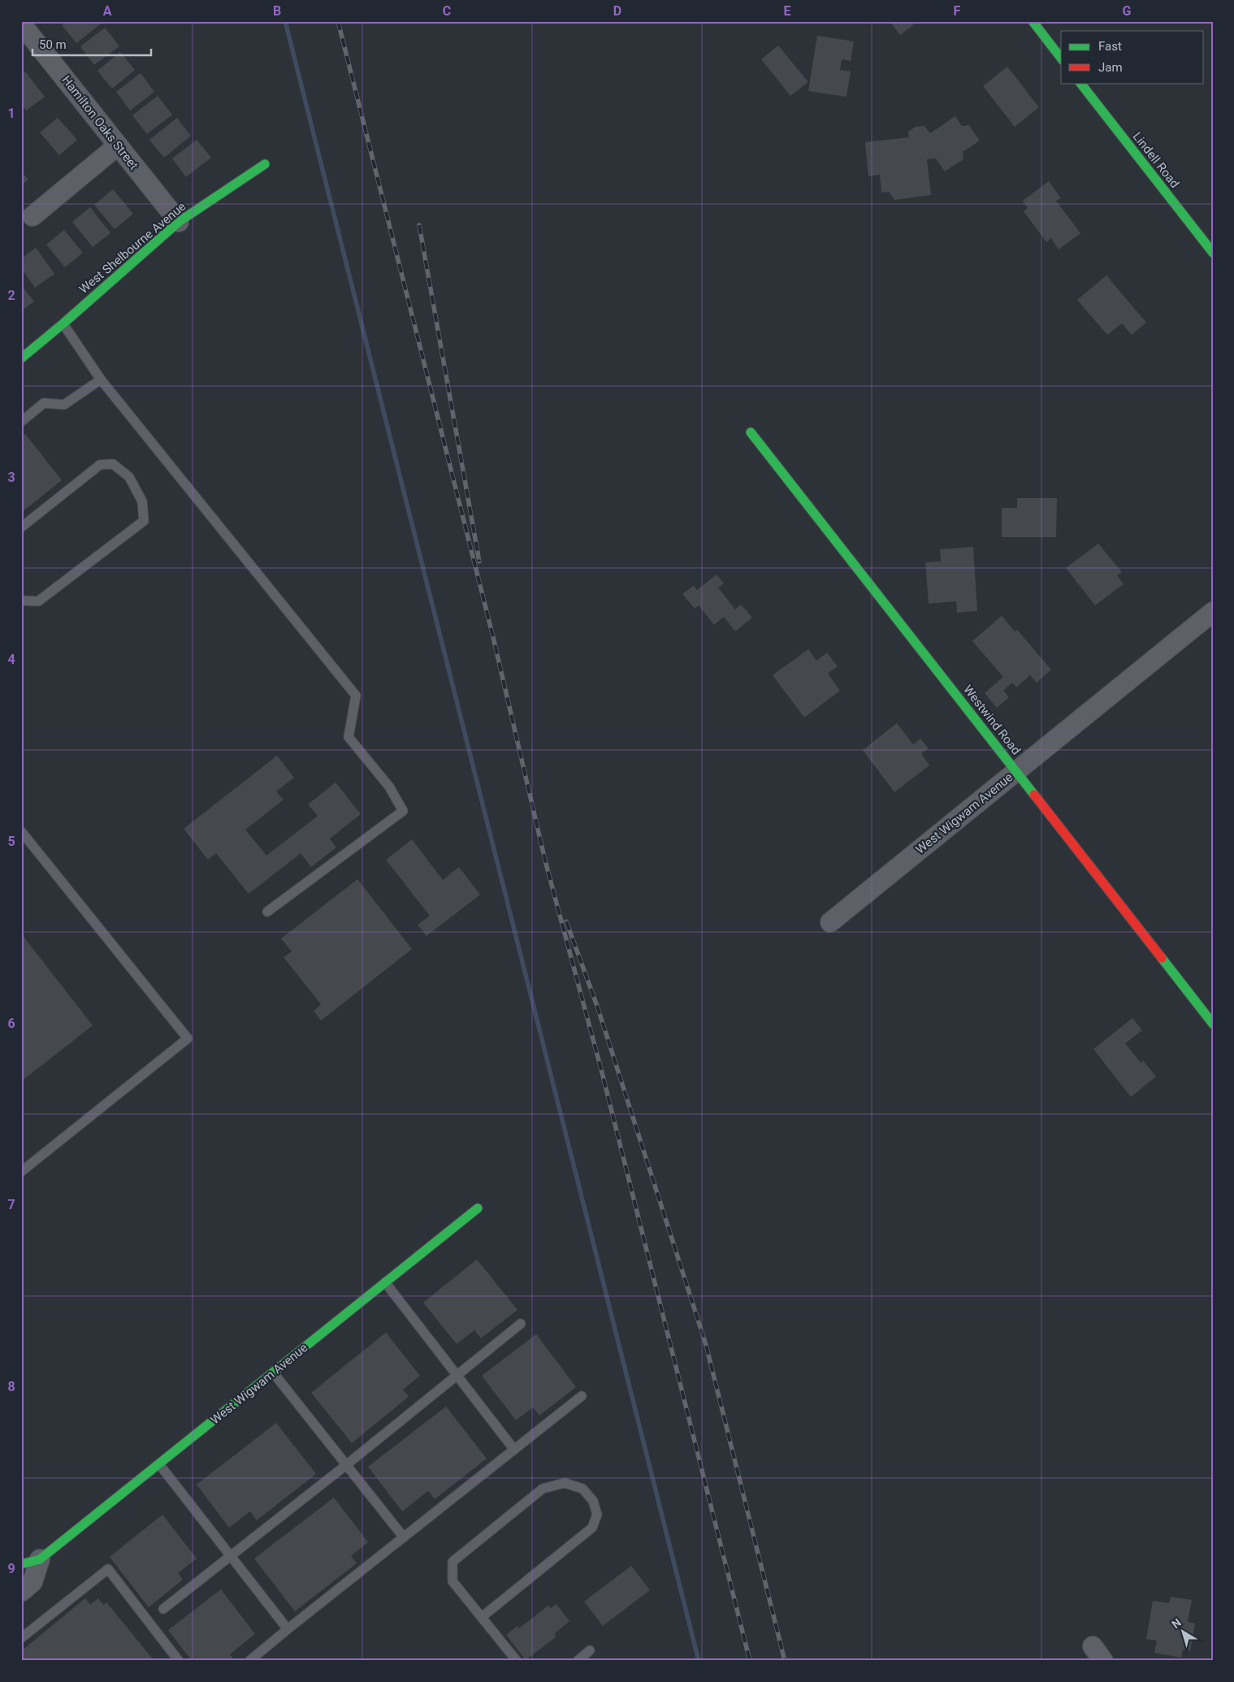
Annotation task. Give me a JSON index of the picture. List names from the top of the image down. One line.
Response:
{"streets":{"street":["Hamilton Oaks Street","Lindell Road","West Shelbourne Avenue","Westwind Road","West Wigwam Avenue"]},"crossings":[["Hamilton Oaks Street","West Shelbourne Avenue"],["Westwind Road","West Wigwam Avenue"]],"legend":["Fast","Jam"],"scale_bar":"50 m","north":"top left","grid":{"columns":["A","B","C","D","E","F","G"],"rows":["1","2","3","4","5","6","7","8","9"]}}
